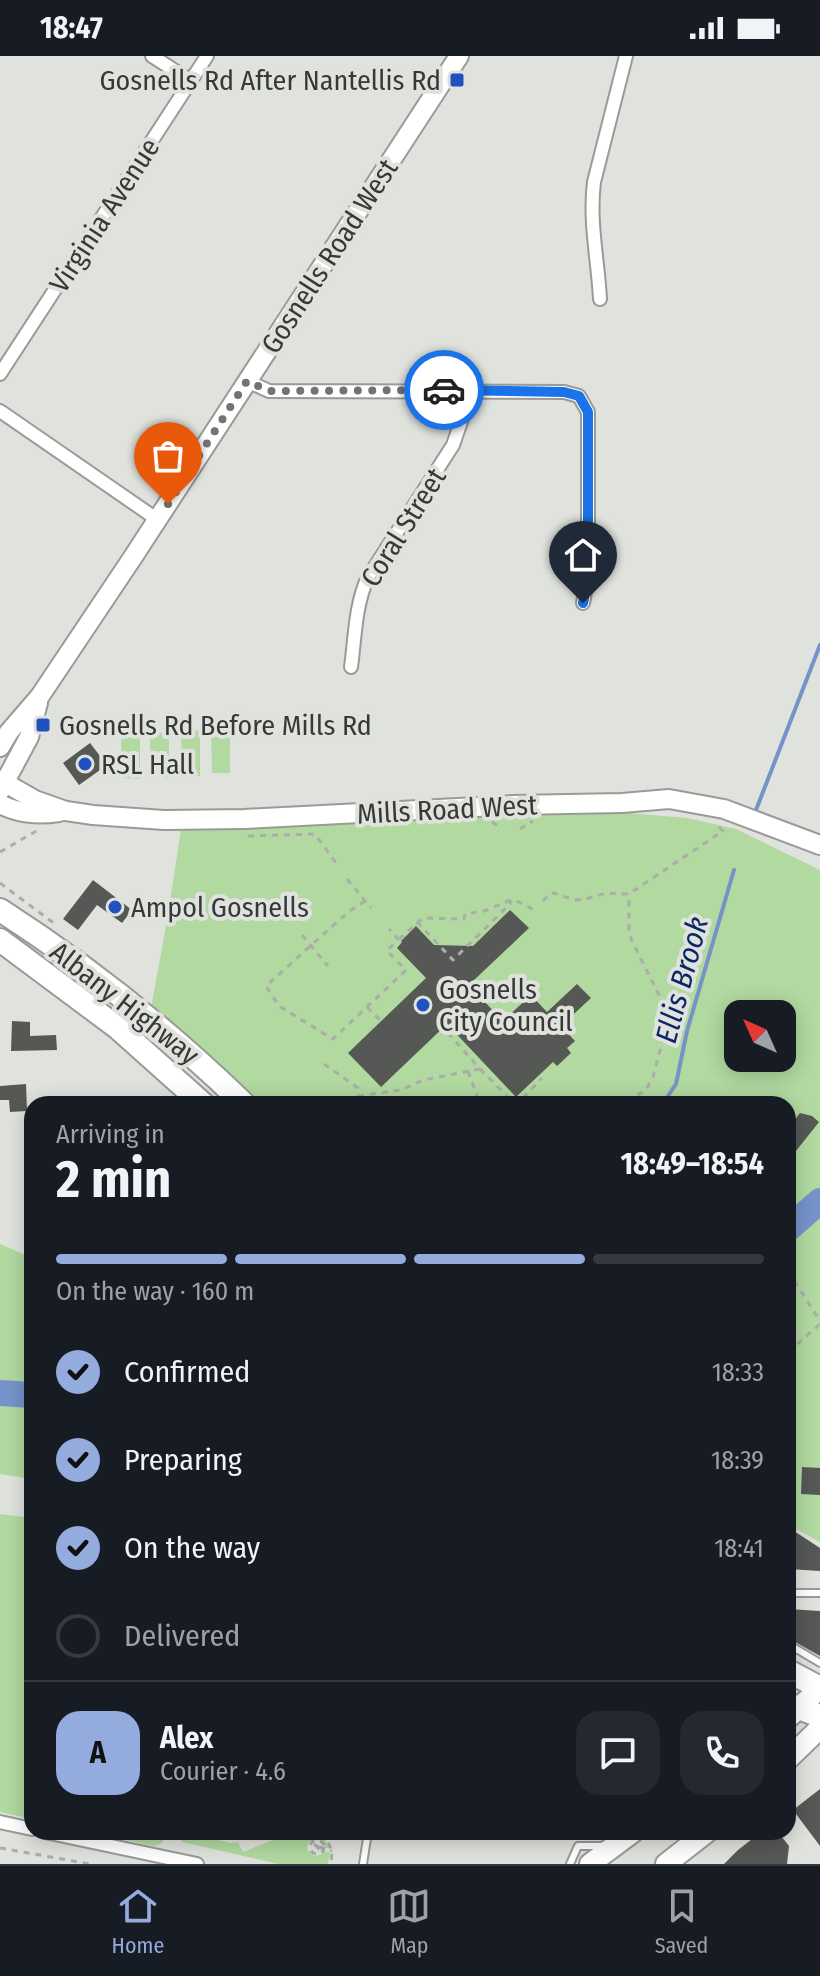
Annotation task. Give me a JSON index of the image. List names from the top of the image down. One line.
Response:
{"streets":{"highway":["Albany Highway"],"main road":["Gosnells Road West","Mills Road West"],"street":["Virginia Avenue","Coral Street"]},"crossings":[["Gosnells Road West","Mills Road West"]],"water":["Ellis Brook"],"places":{"transit":["Gosnells Rd After Nantellis Rd","Gosnells Rd Before Mills Rd"],"other":["RSL Hall","Ampol Gosnells","Gosnells City Council"]},"north":"top left","page":{"status":"18:47","heading":["2 min","Arriving in","18:49–18:54"],"panel":["Alex","Courier · 4.6"],"bar":"On the way · 160 m","list":[["Confirmed","18:33"],["Preparing","18:39"],["On the way","18:41"],"Delivered"],"round":"A","tabs":["Home","Map","Saved"]}}
